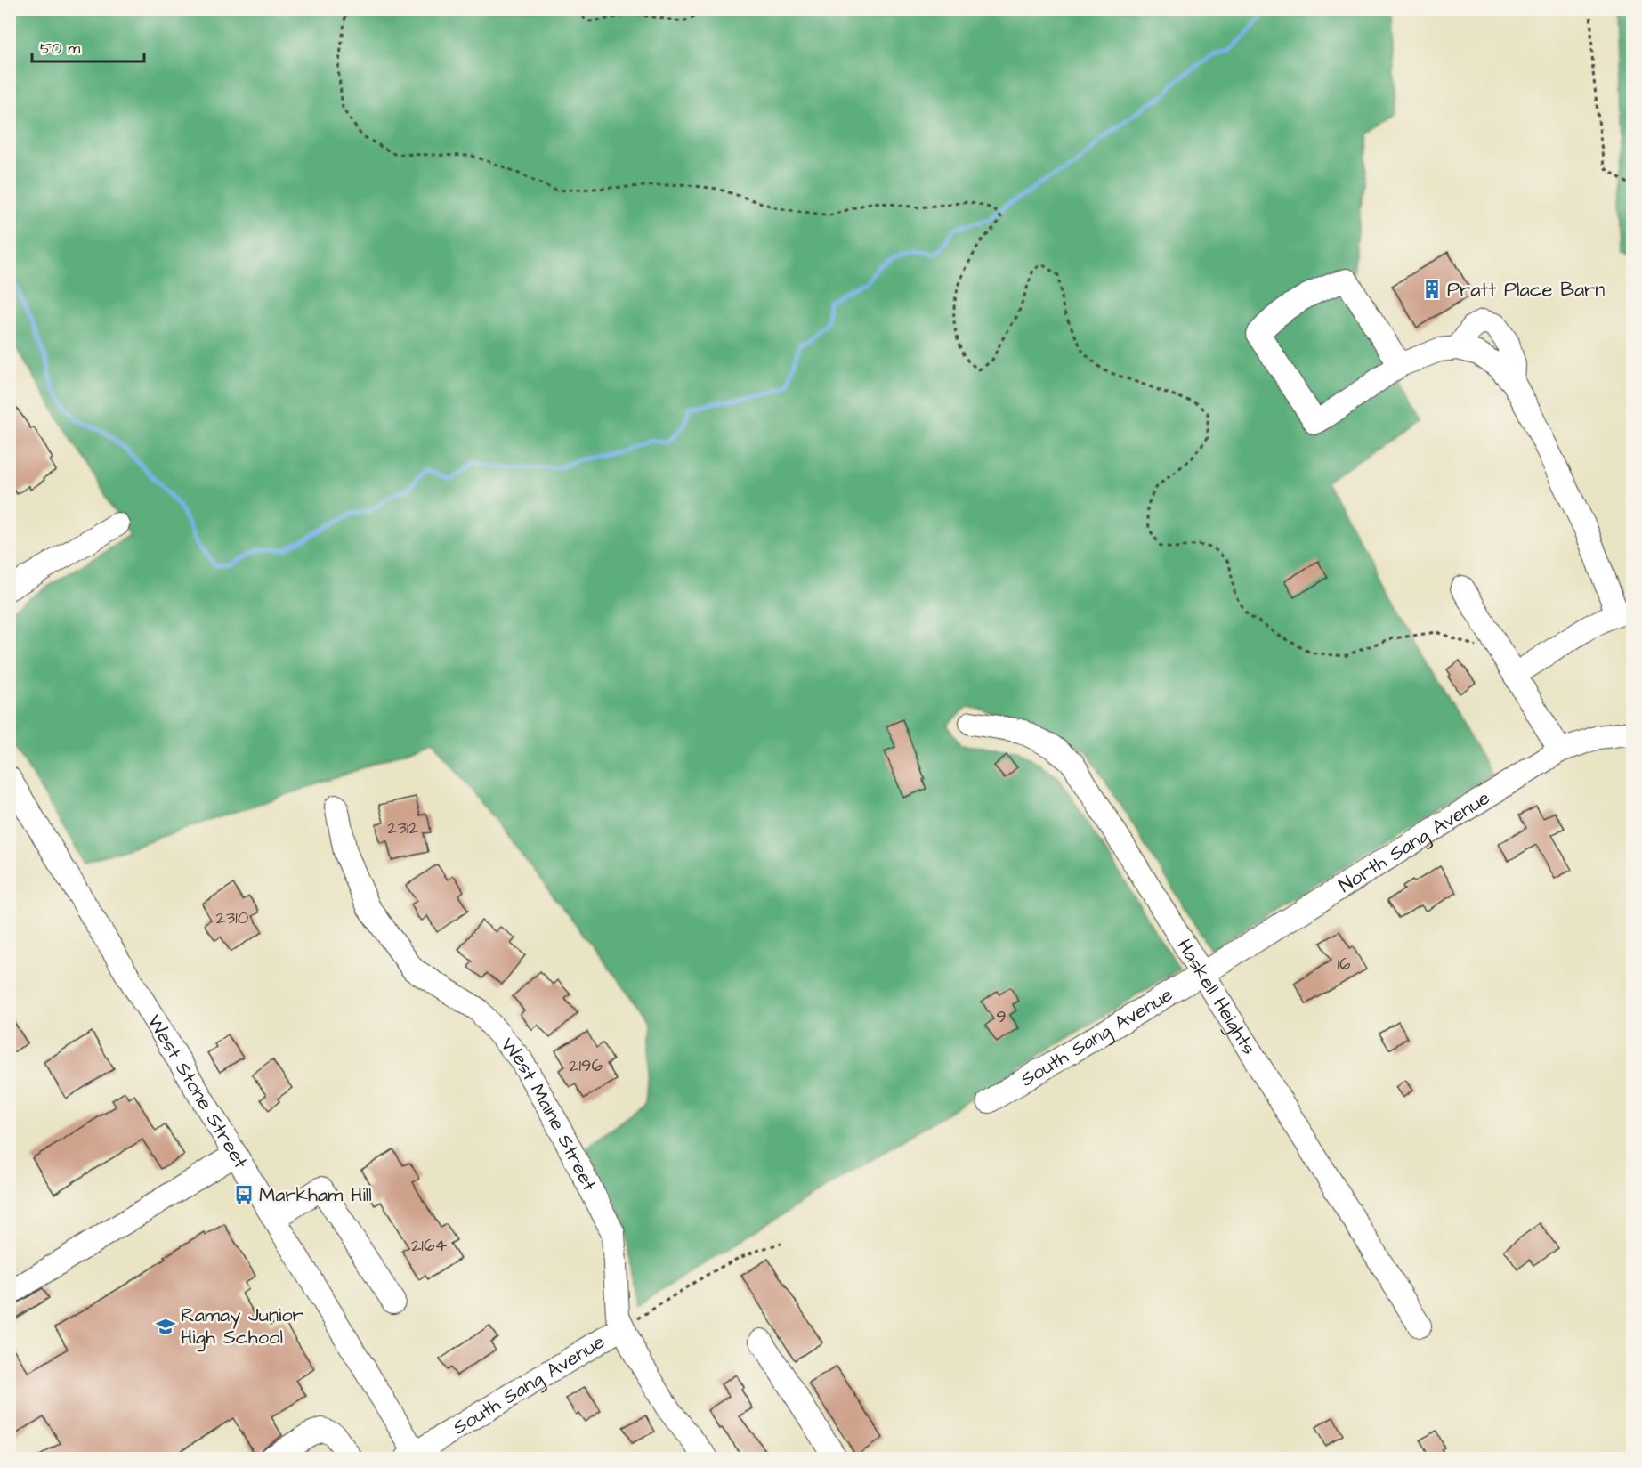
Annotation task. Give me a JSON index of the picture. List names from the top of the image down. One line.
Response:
{"streets":{"street":["North Sang Avenue","Haskell Heights","South Sang Avenue","West Stone Street","West Maine Street"]},"crossings":[["North Sang Avenue","Haskell Heights"],["North Sang Avenue","South Sang Avenue"],["Haskell Heights","South Sang Avenue"],["South Sang Avenue","West Stone Street"],["South Sang Avenue","West Maine Street"]],"places":{"building":["Pratt Place Barn"],"bus stop":["Markham Hill"],"school or university":["Ramay Junior High School"]},"house_numbers":["2312","2310","16","9","2196","2164"],"scale_bar":"50 m"}
